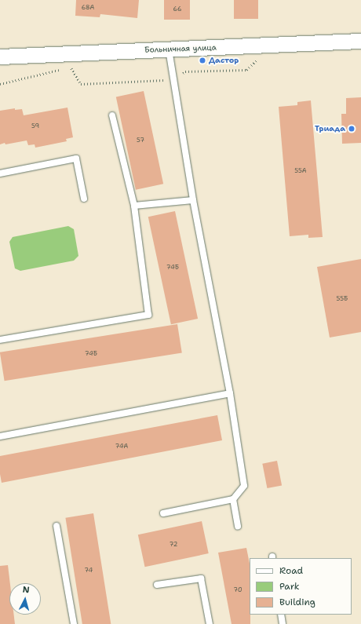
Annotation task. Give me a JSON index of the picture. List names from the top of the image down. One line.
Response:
{"streets":{"street":["Больничная улица"]},"places":["Дастор","Триада"],"house_numbers":["68А","66","59","57","55А","74Б","55Б","74Б","74А","72","74","70"],"legend":["Road","Park","Building"],"north":"top"}
